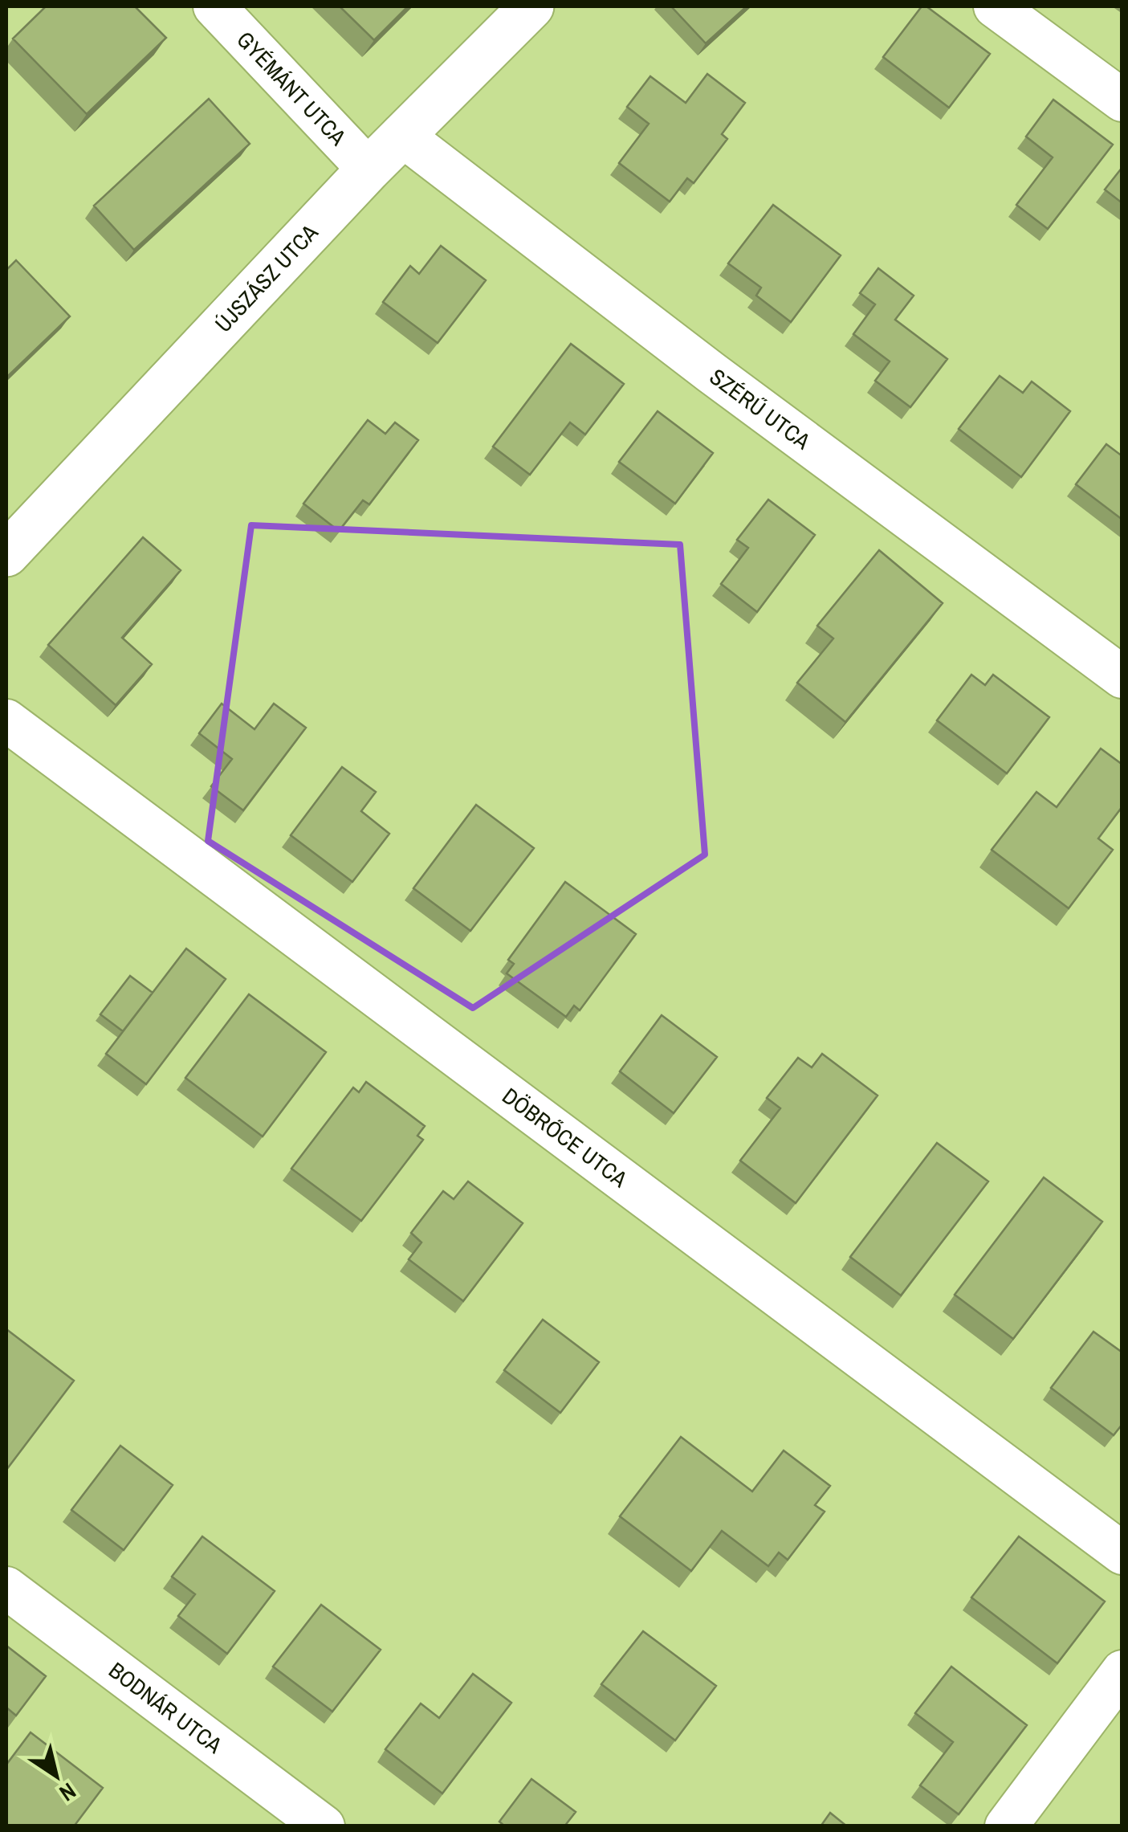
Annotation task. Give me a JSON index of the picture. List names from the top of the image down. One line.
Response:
{"streets":{"street":["GYÉMÁNT UTCA","ÚJSZÁSZ UTCA","SZÉRŰ UTCA","DÖBRŐCE UTCA","BODNÁR UTCA"]},"crossings":[["GYÉMÁNT UTCA","ÚJSZÁSZ UTCA"],["ÚJSZÁSZ UTCA","SZÉRŰ UTCA"]],"north":"bottom right"}
